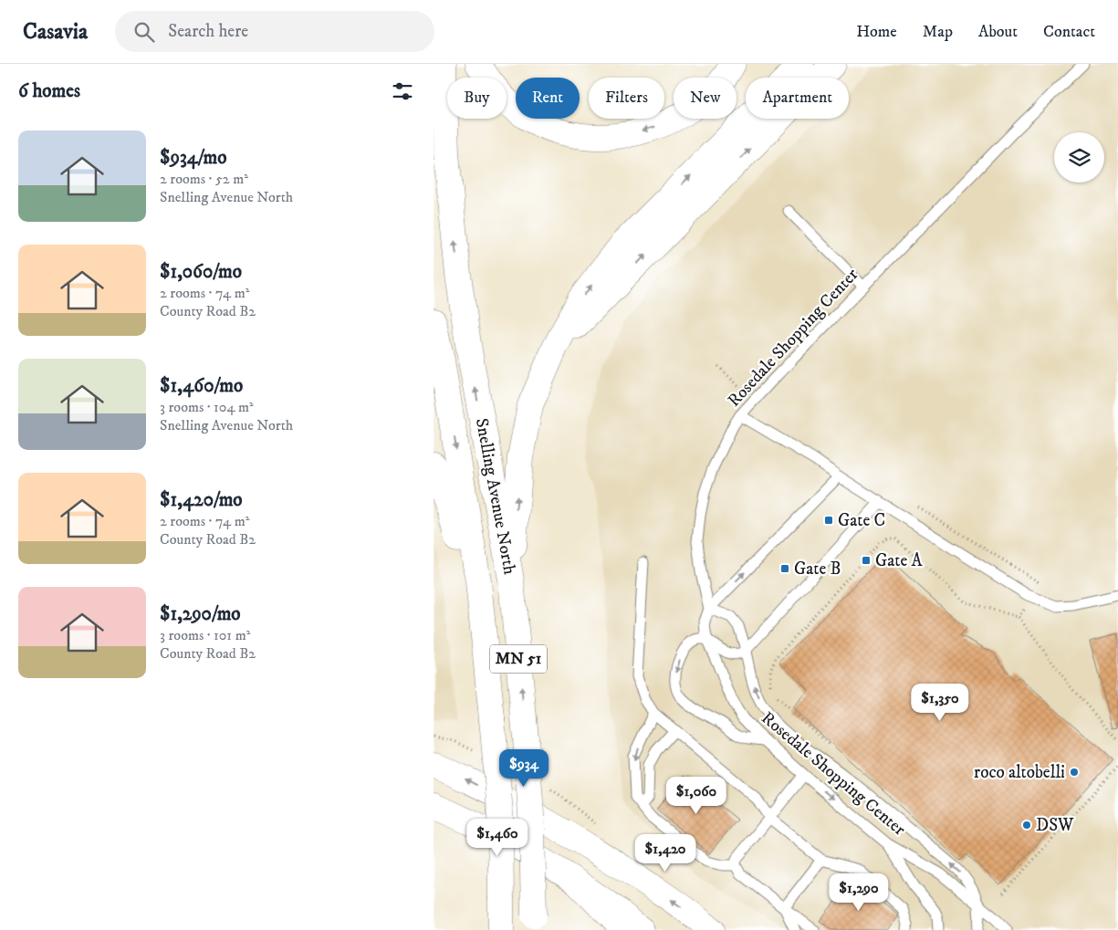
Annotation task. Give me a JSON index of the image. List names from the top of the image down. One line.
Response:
{"streets":{"main road":["Snelling Avenue North","MN 51"],"lane":["Rosedale Shopping Center"]},"places":{"transit":["Gate C","Gate A","Gate B"],"other":["roco altobelli","DSW"]},"page":{"header":"Casavia","search":"Search here","nav":["Home","Map","About","Contact"],"heading":"6 homes","chip":["Buy","Rent","Filters","New","Apartment"],"list":[{"name":"$934/mo","note":"2 rooms · 52 m² · Snelling Avenue North"},{"name":"$1,060/mo","note":"2 rooms · 74 m² · County Road B2"},{"name":"$1,460/mo","note":"3 rooms · 104 m² · Snelling Avenue North"},{"name":"$1,420/mo","note":"2 rooms · 74 m² · County Road B2"},{"name":"$1,290/mo","note":"3 rooms · 101 m² · County Road B2"}],"price":["$1,350","$934","$1,060","$1,460","$1,420","$1,290"]}}
